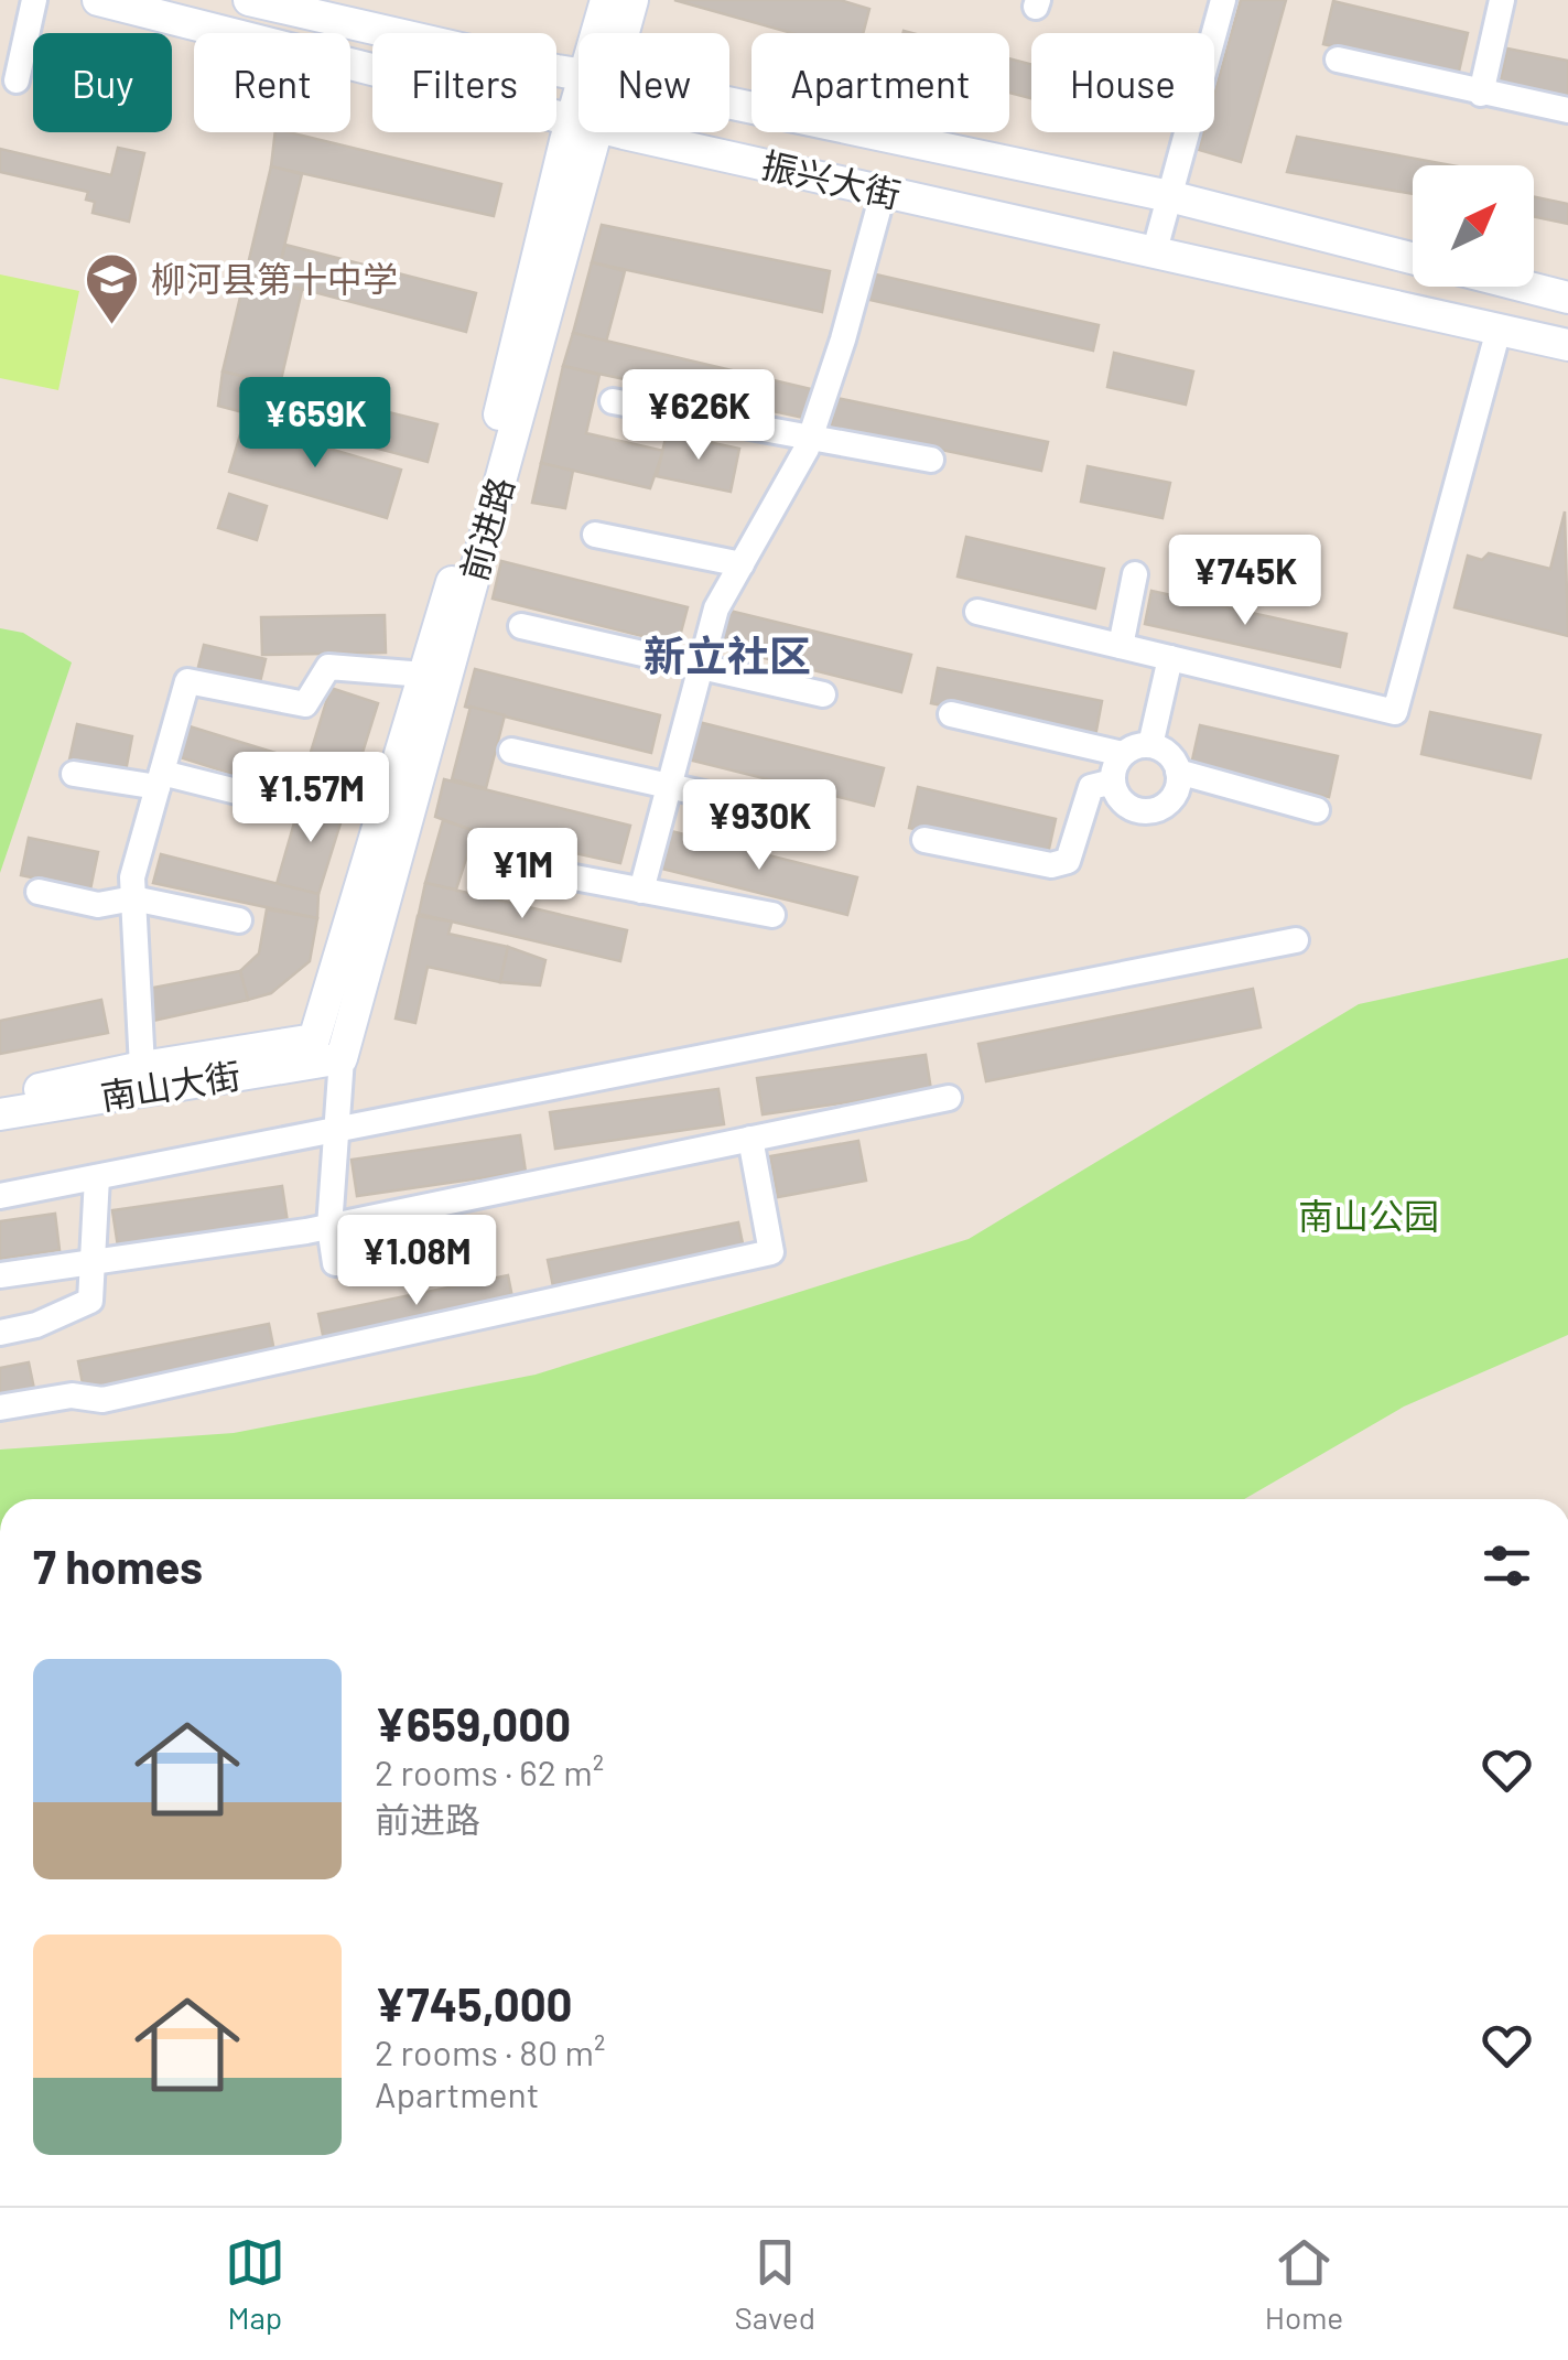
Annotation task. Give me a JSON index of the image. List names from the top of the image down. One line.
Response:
{"streets":{"street":["振兴大街","前进路","南山大街"]},"crossings":[["前进路","南山大街"]],"districts":["新立社区"],"parks":["南山公园"],"places":{"school or university":["柳河县第十中学"]},"north":"top right","page":{"chip":["Buy","Rent","Filters","New","Apartment","House"],"price":["¥626K","¥659K","¥745K","¥1.57M","¥930K","¥1M","¥1.08M"],"heading":"7 homes","list":[{"name":"¥659,000","note":"2 rooms · 62 m² · 前进路"},{"name":"¥745,000","note":"2 rooms · 80 m² · Apartment"}],"tabs":["Map","Saved","Home"]}}
